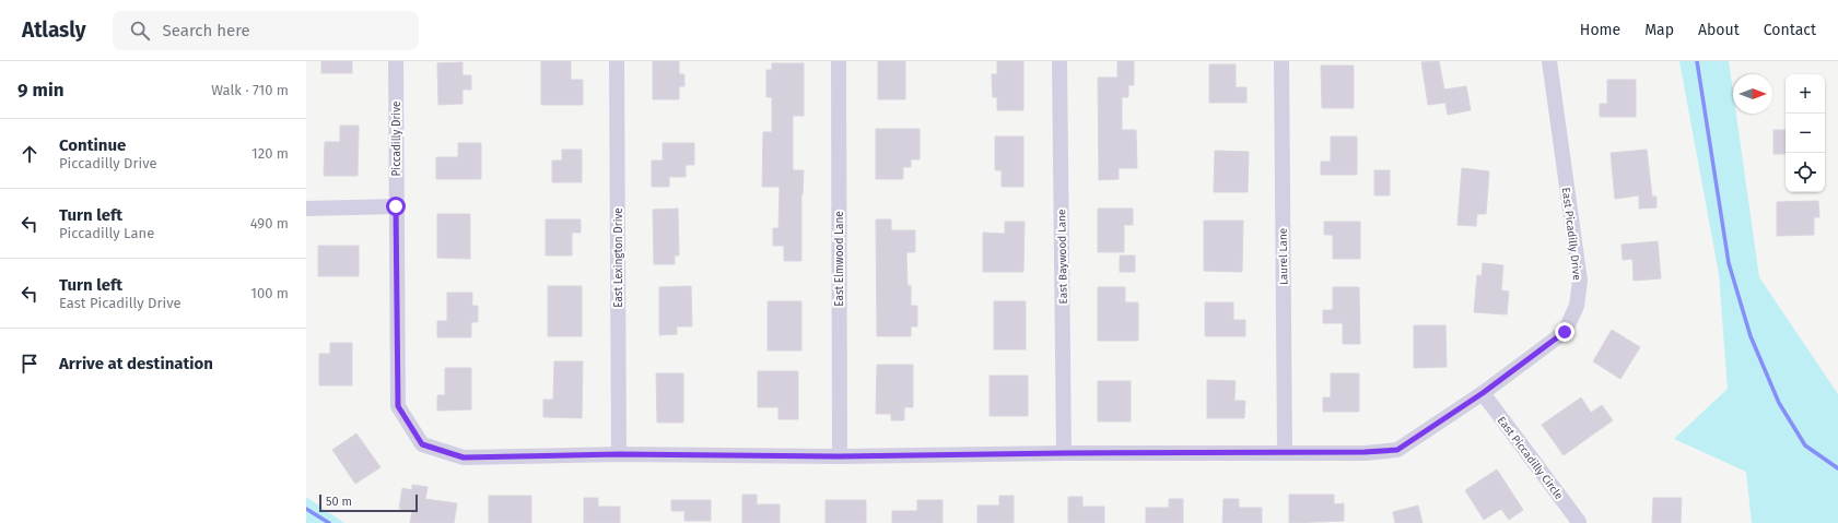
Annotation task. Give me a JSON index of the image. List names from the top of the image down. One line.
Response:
{"streets":{"street":["Piccadilly Drive","East Picadilly Drive","East Baywood Lane","Laurel Lane","East Lexington Drive","East Elmwood Lane","East Piccadilly Circle"]},"crossings":[["Piccadilly Drive","East Lexington Drive"],["East Picadilly Drive","Laurel Lane"],["East Picadilly Drive","East Piccadilly Circle"]],"scale_bar":"50 m","north":"right","page":{"header":"Atlasly","search":"Search here","nav":["Home","Map","About","Contact"],"heading":["9 min","Walk · 710 m"],"map_buttons":["+","−"],"list":[["Continue","Piccadilly Drive","120 m"],["Turn left","Piccadilly Lane","490 m"],["Turn left","East Picadilly Drive","100 m"],"Arrive at destination"],"scale":"50 m"}}
